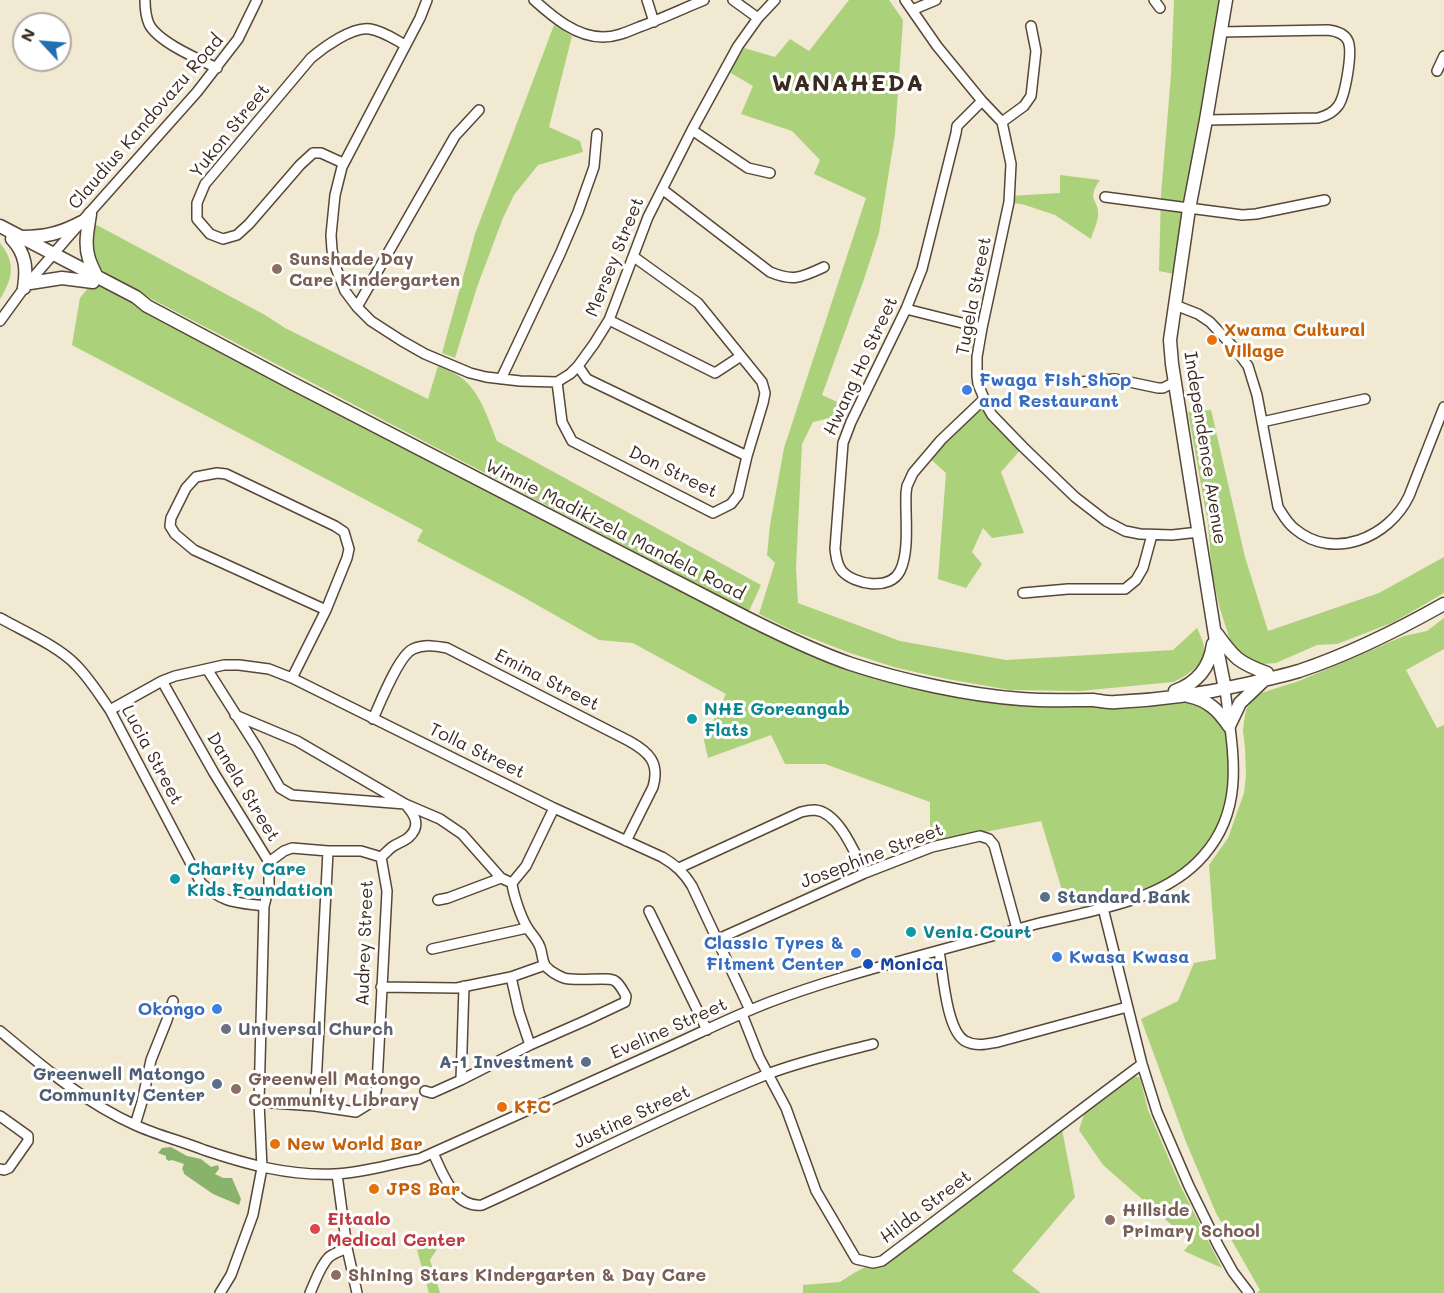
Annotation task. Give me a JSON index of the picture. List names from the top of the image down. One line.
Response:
{"streets":{"main road":["Independence Avenue","Winnie Madikizela Mandela Road"],"street":["Claudius Kandovazu Road","Yukon Street","Mersey Street","Tugela Street","Hwang Ho Street","Don Street","Emina Street","Tolla Street","Lucia Street","Danela Street","Josephine Street","Audrey Street","Eveline Street","Justine Street","Hilda Street"]},"crossings":[["Claudius Kandovazu Road","Winnie Madikizela Mandela Road"],["Mersey Street","Don Street"],["Tugela Street","Hwang Ho Street"],["Tugela Street","Independence Avenue"],["Independence Avenue","Winnie Madikizela Mandela Road"],["Independence Avenue","Eveline Street"],["Winnie Madikizela Mandela Road","Eveline Street"],["Emina Street","Tolla Street"],["Tolla Street","Lucia Street"],["Tolla Street","Danela Street"],["Tolla Street","Josephine Street"],["Tolla Street","Eveline Street"],["Tolla Street","Hilda Street"],["Lucia Street","Danela Street"],["Danela Street","Audrey Street"],["Danela Street","Eveline Street"],["Josephine Street","Eveline Street"],["Eveline Street","Justine Street"],["Eveline Street","Hilda Street"],["Justine Street","Hilda Street"]],"districts":["WANAHEDA"],"places":["Sunshade Day Care Kindergarten","Xwama Cultural Village","Fwaga Fish Shop and Restaurant","NHE Goreangab Flats","Charity Care Kids Foundation","Standard Bank","Venia Court","Classic Tyres & Fitment Center","Kwasa Kwasa","Monica","Okongo","Universal Church","A-1 Investment","Greenwell Matongo Community Center","Greenwell Matongo Community Library","KFC","New World Bar","JPS Bar","Hillside Primary School","Eitaalo Medical Center","Shining Stars Kindergarten & Day Care"],"north":"top left"}
